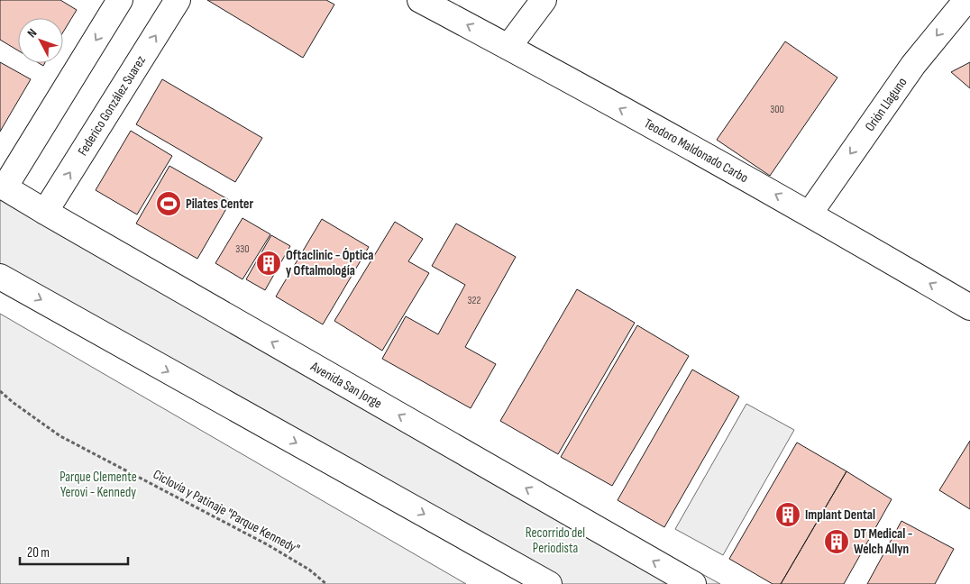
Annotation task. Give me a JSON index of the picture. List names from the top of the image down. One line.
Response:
{"streets":{"street":["Orión Llaguno","Federico González Suarez","Teodoro Maldonado Carbo","Avenida San Jorge"],"path":["Ciclovía y Patinaje \"Parque Kennedy\""]},"crossings":[["Orión Llaguno","Teodoro Maldonado Carbo"],["Federico González Suarez","Avenida San Jorge"]],"one_way":["Orión Llaguno","Teodoro Maldonado Carbo"],"parks":["Parque Clemente Yerovi - Kennedy","Recorrido del Periodista"],"places":{"sports":["Pilates Center"],"building":["Oftaclinic - Óptica y Oftalmología","Implant Dental","DT Medical - Welch Allyn"]},"house_numbers":["300","330","322"],"scale_bar":"20 m","north":"top left"}
